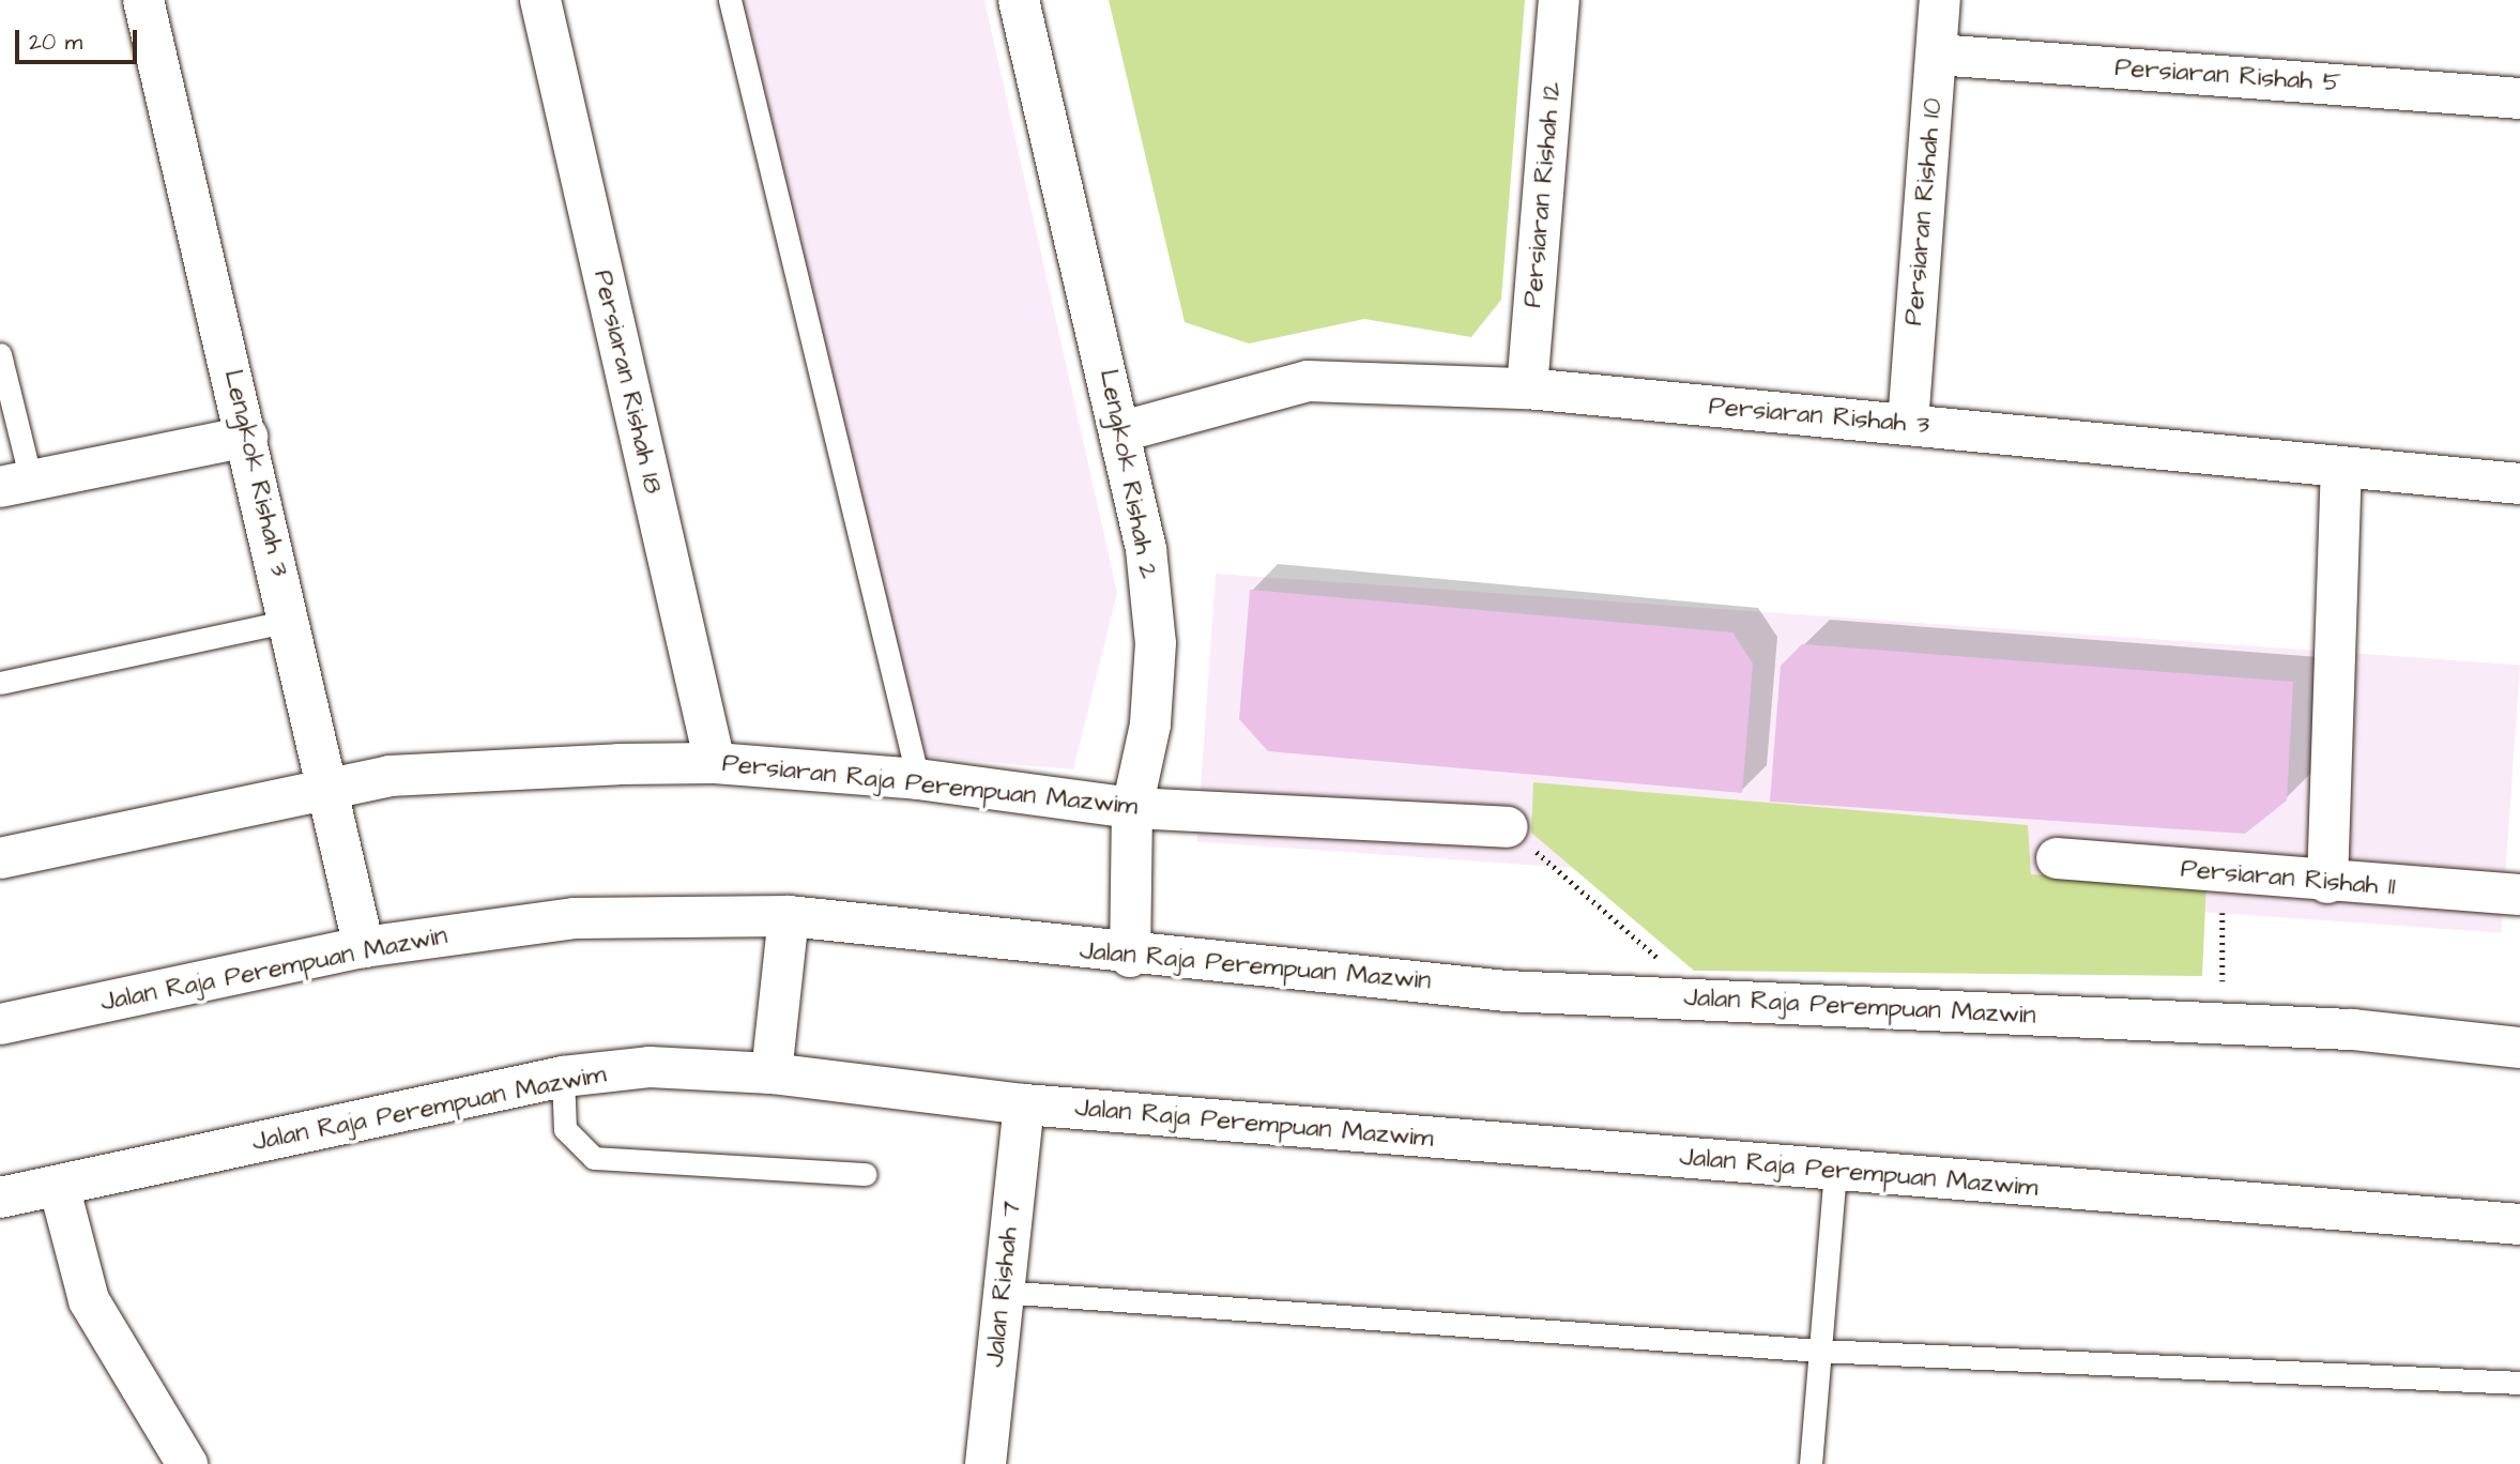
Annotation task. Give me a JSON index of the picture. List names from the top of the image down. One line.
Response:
{"streets":{"street":["Persiaran Rishah 5","Persiaran Rishah 12","Persiaran Rishah 10","Persiaran Rishah 18","Persiaran Rishah 3","Lengkok Rishah 3","Lengkok Rishah 2","Persiaran Raja Perempuan Mazwim","Persiaran Rishah 11","Jalan Raja Perempuan Mazwin","Jalan Raja Perempuan Mazwim","Jalan Rishah 7"]},"crossings":[["Persiaran Rishah 5","Persiaran Rishah 10"],["Persiaran Rishah 12","Persiaran Rishah 3"],["Persiaran Rishah 10","Persiaran Rishah 3"],["Persiaran Rishah 18","Persiaran Raja Perempuan Mazwim"],["Persiaran Rishah 3","Lengkok Rishah 2"],["Lengkok Rishah 3","Persiaran Raja Perempuan Mazwim"],["Lengkok Rishah 3","Jalan Raja Perempuan Mazwin"],["Lengkok Rishah 2","Persiaran Raja Perempuan Mazwim"],["Lengkok Rishah 2","Jalan Raja Perempuan Mazwin"],["Jalan Raja Perempuan Mazwim","Jalan Rishah 7"]],"scale_bar":"20 m"}
